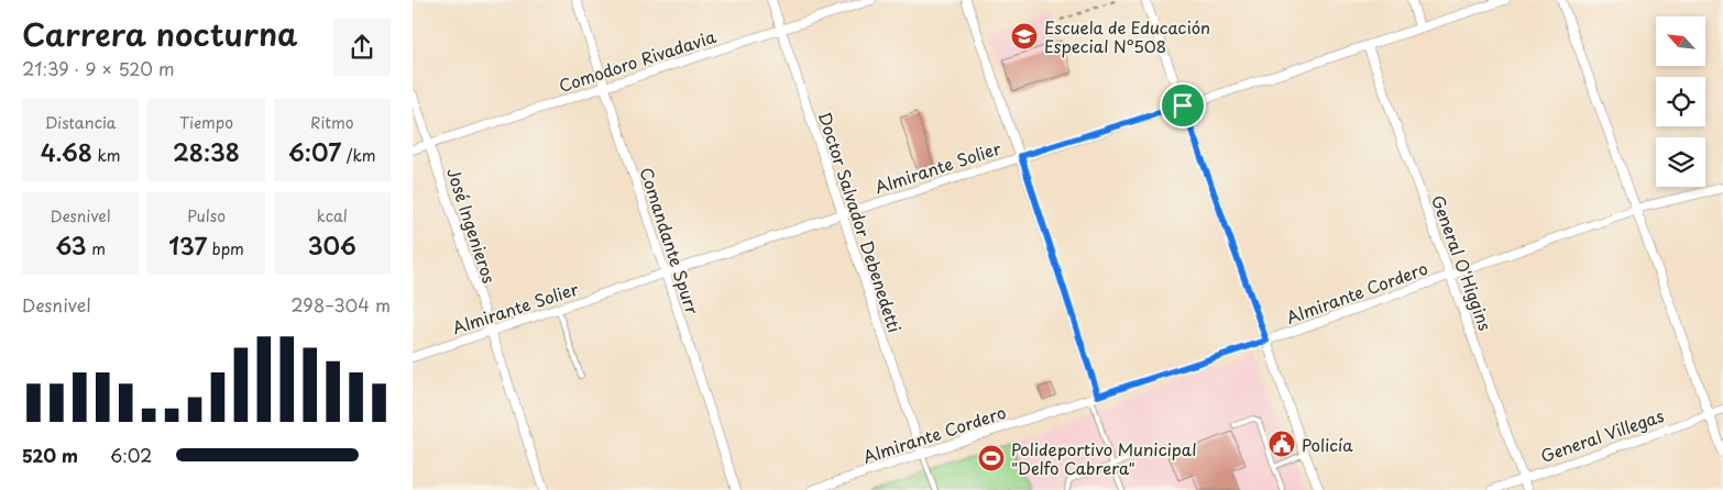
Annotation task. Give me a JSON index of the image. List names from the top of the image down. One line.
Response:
{"streets":{"street":["Comodoro Rivadavia","Almirante Solier","Doctor Salvador Debenedetti","José Ingenieros","Comandante Spurr","General O'Higgins","Almirante Cordero","General Villegas"]},"crossings":[["Comodoro Rivadavia","Doctor Salvador Debenedetti"],["Comodoro Rivadavia","José Ingenieros"],["Comodoro Rivadavia","Comandante Spurr"],["Almirante Solier","Doctor Salvador Debenedetti"],["Almirante Solier","José Ingenieros"],["Almirante Solier","Comandante Spurr"],["Almirante Solier","General O'Higgins"],["Doctor Salvador Debenedetti","Almirante Cordero"],["General O'Higgins","Almirante Cordero"],["General O'Higgins","General Villegas"]],"places":{"school or university":["Escuela de Educación Especial N°508"],"public building":["Policía"],"sports":["Polideportivo Municipal \"Delfo Cabrera\""]},"north":"top left","page":{"heading":["Carrera nocturna","21:39 · 9 × 520 m"],"stats":[["Distancia","4.68 km"],["Tiempo","28:38"],["Ritmo","6:07 /km"],["Desnivel","63 m"],["Pulso","137 bpm"],["kcal","306"]],"chart":["Desnivel","298–304 m"],"list":[{"name":"520 m","note":"6:02"}]}}
